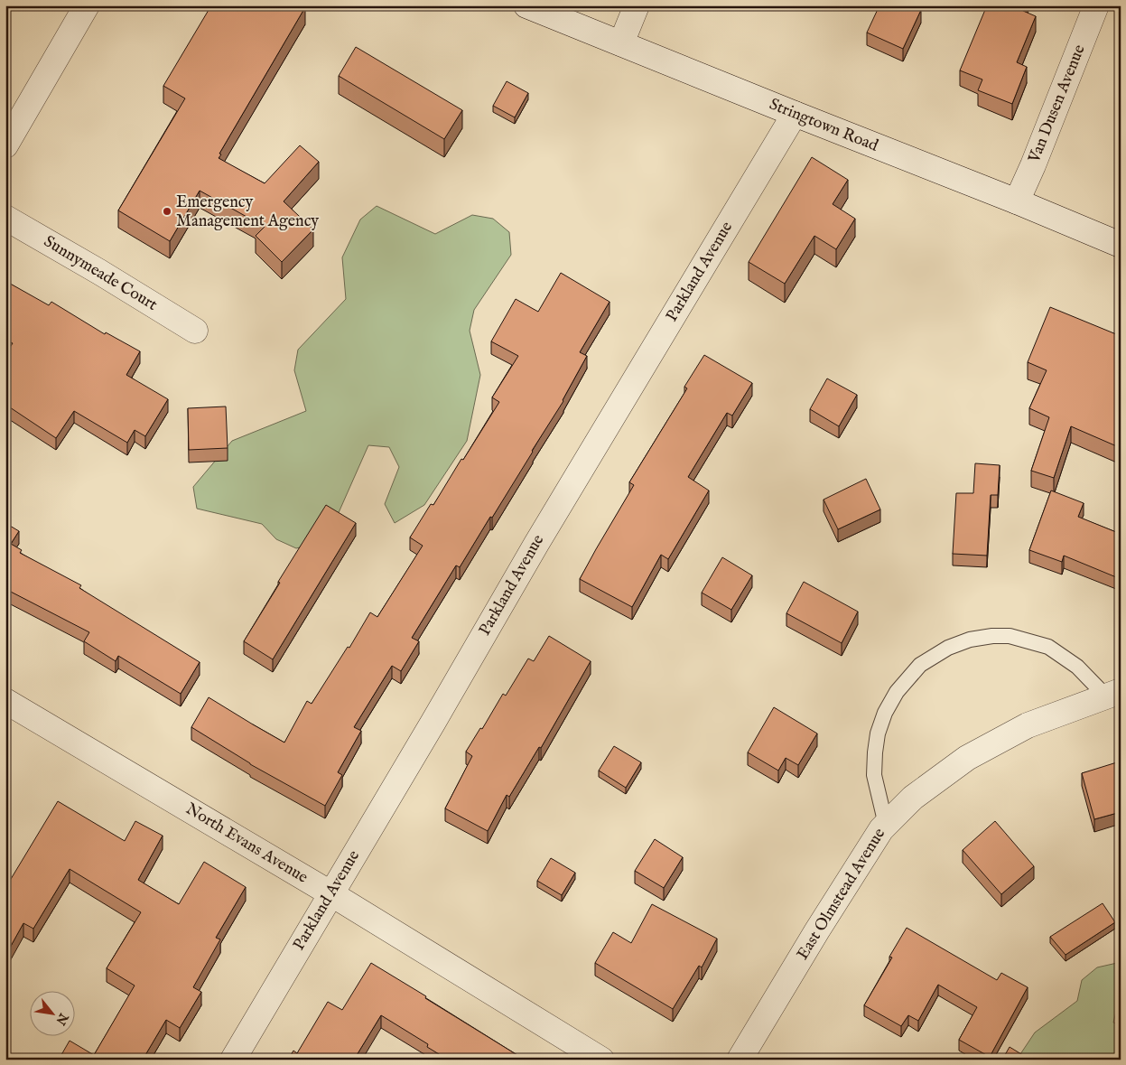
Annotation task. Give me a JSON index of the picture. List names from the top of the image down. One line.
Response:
{"streets":{"street":["Van Dusen Avenue","Stringtown Road","Parkland Avenue","Sunnymeade Court","North Evans Avenue","East Olmstead Avenue"]},"crossings":[["Van Dusen Avenue","Stringtown Road"],["Stringtown Road","Parkland Avenue"],["Parkland Avenue","North Evans Avenue"]],"places":["Emergency Management Agency"],"north":"bottom right"}
